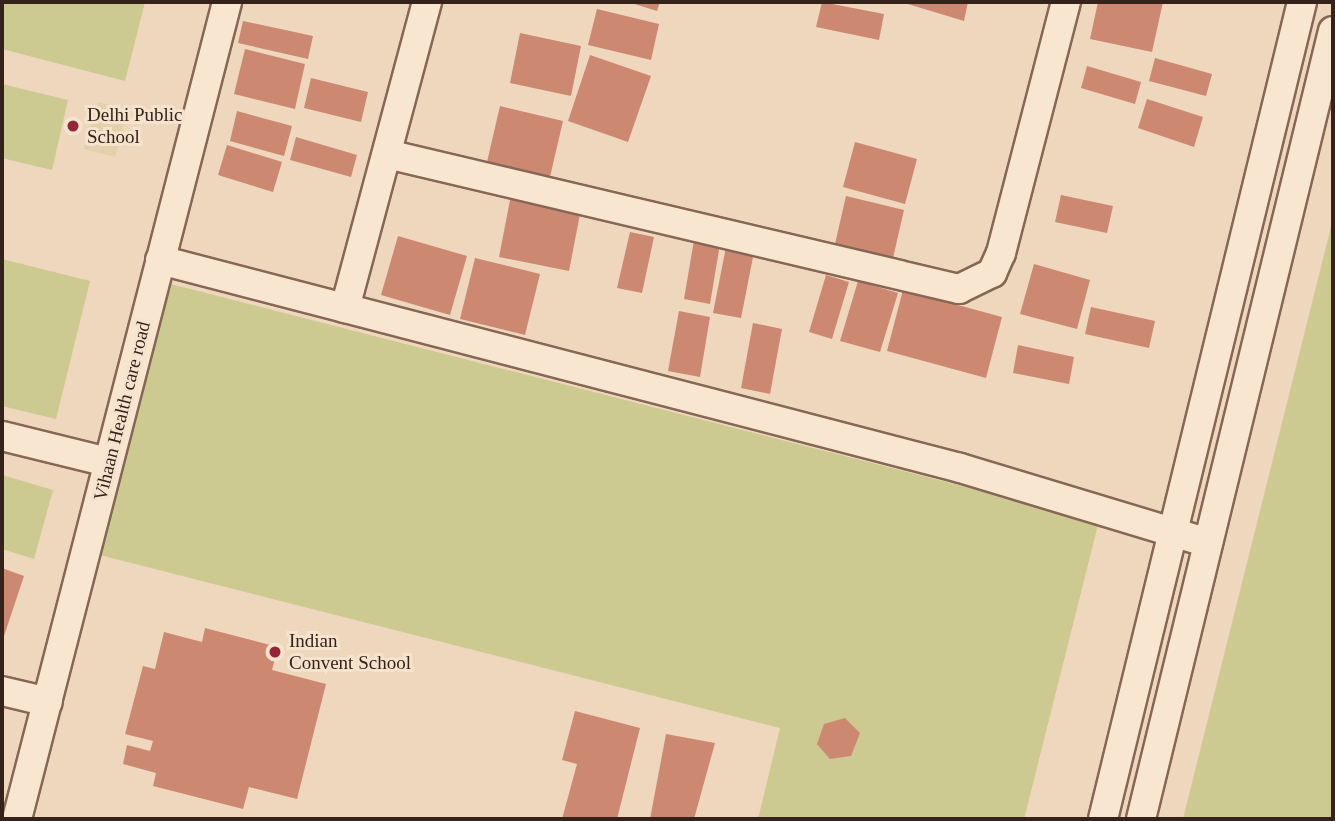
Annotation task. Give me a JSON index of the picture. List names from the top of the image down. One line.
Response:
{"streets":{"street":["Vihaan Health care road"]},"places":["Delhi Public School","Indian Convent School"]}
